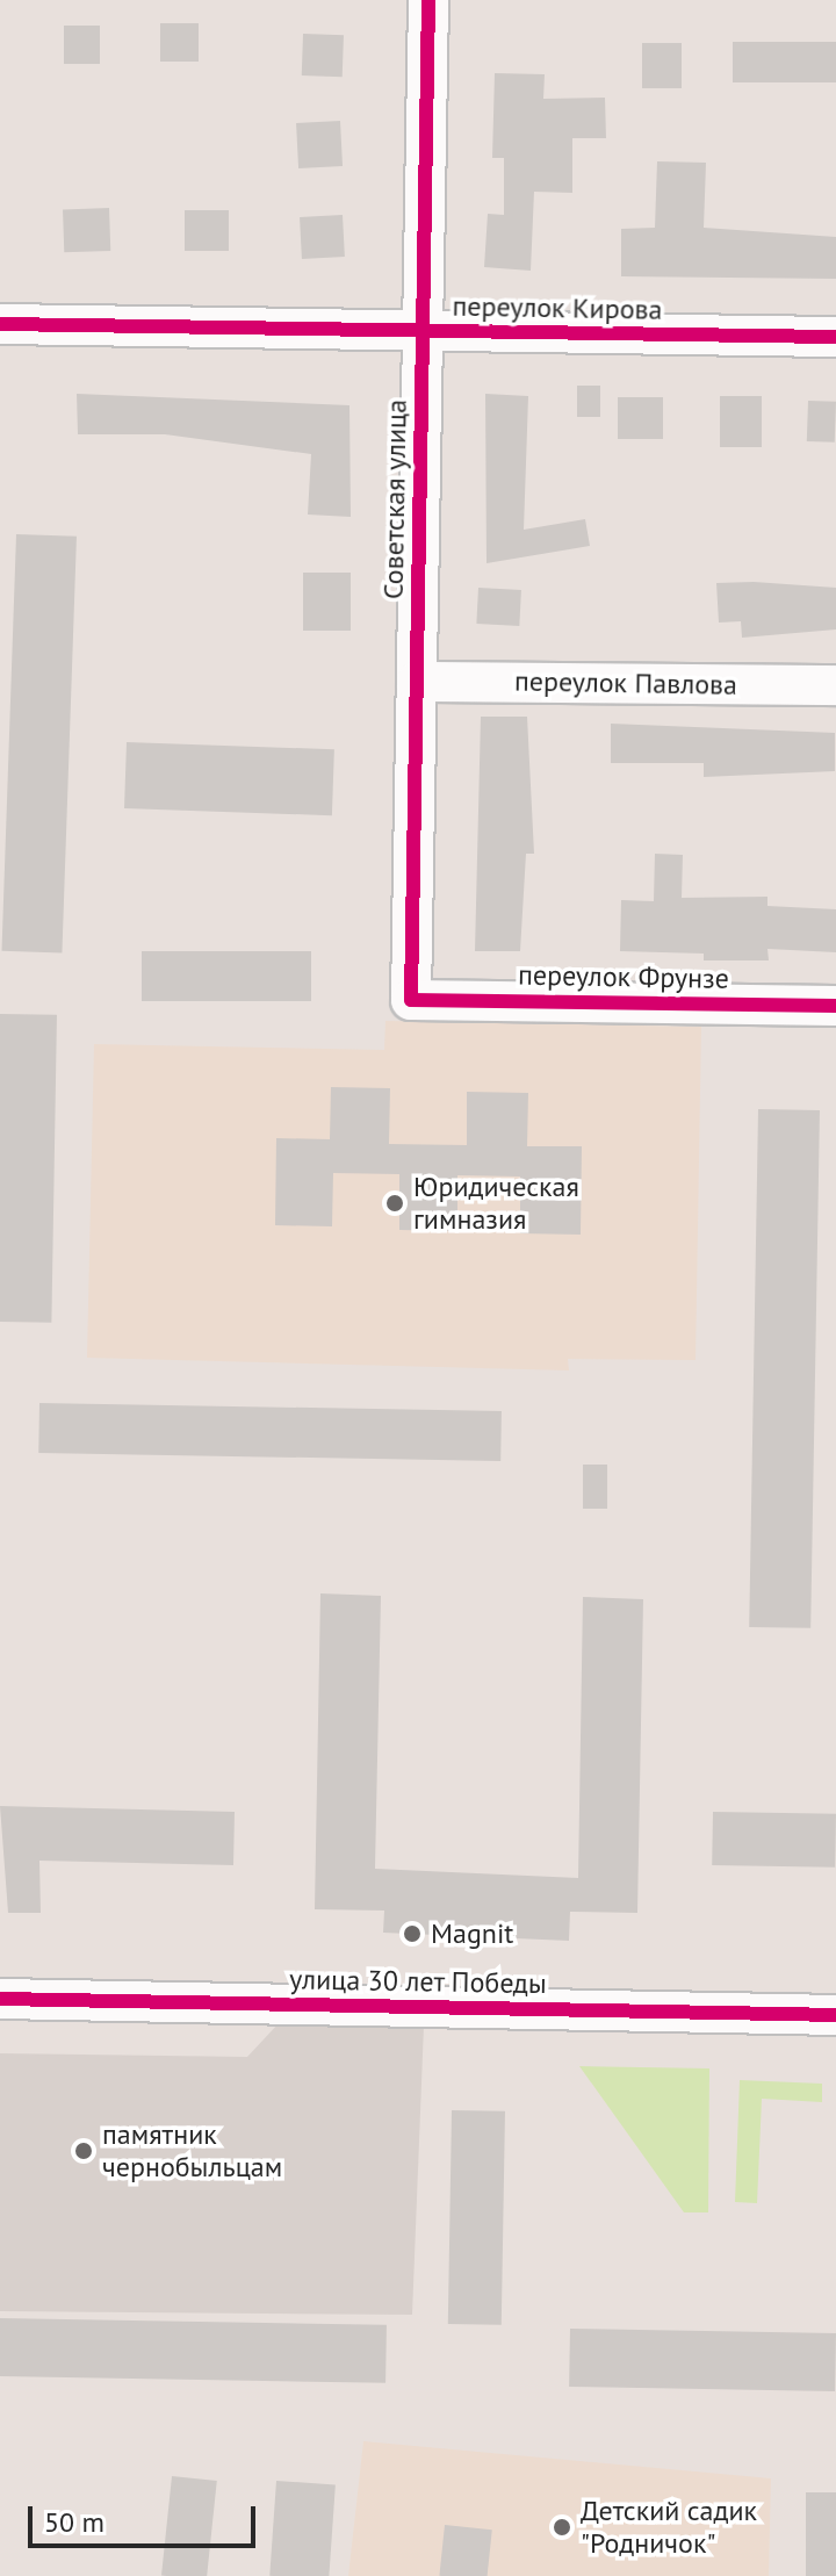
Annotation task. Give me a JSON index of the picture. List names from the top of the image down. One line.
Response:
{"streets":{"street":["переулок Кирова","Советская улица","переулок Павлова","переулок Фрунзе","улица 30 лет Победы"]},"crossings":[["переулок Кирова","Советская улица"],["Советская улица","переулок Павлова"],["Советская улица","переулок Фрунзе"]],"places":["Юридическая гимназия","Magnit","памятник чернобыльцам","Детский садик \"Родничок\""],"scale_bar":"50 m"}
